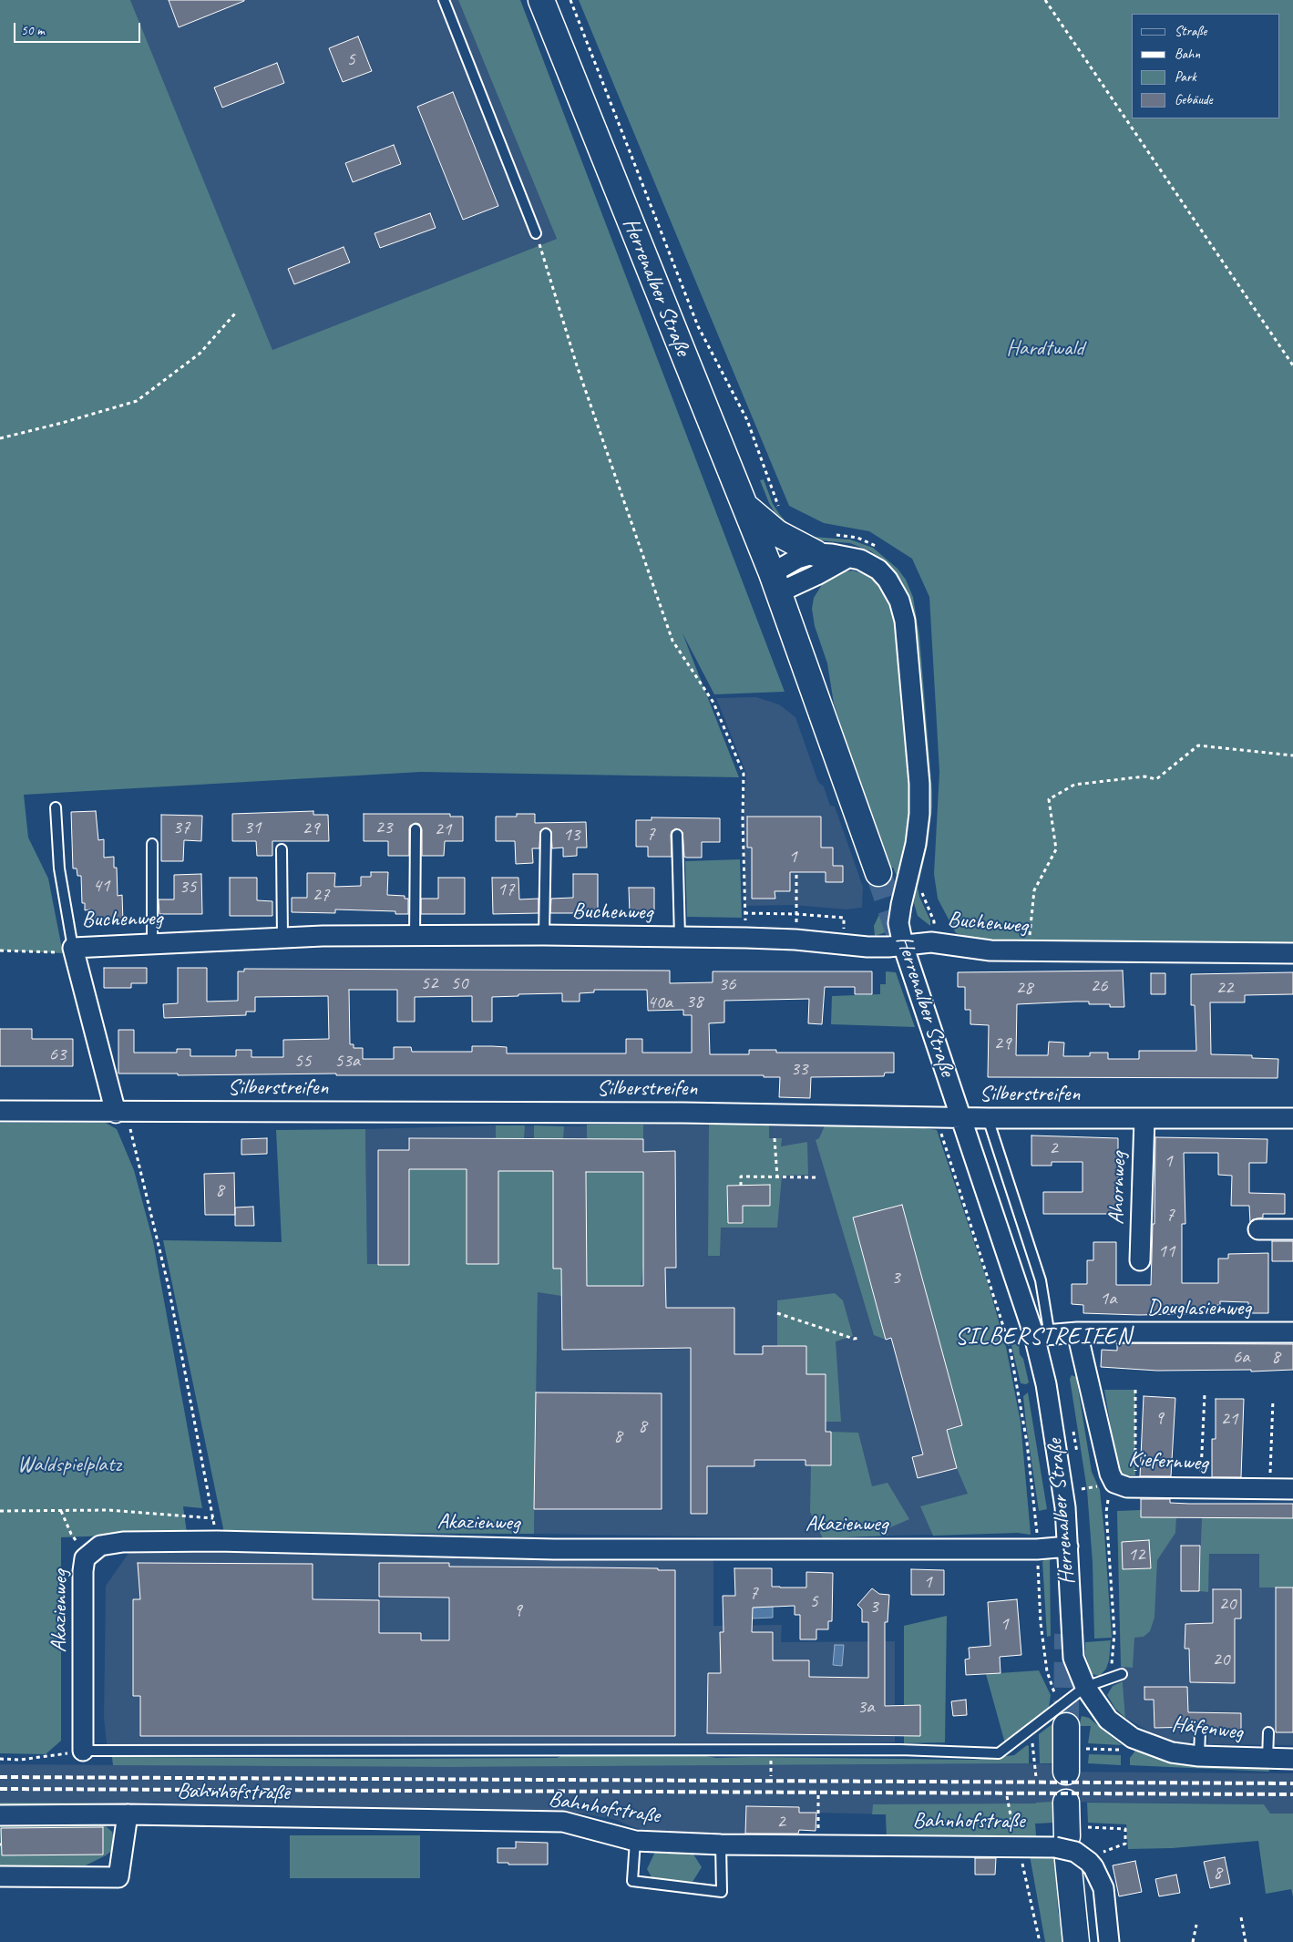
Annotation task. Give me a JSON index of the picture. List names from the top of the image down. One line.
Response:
{"streets":{"main road":["Herrenalber Straße"],"street":["Buchenweg","Silberstreifen","Ahornweg","Douglasienweg","Kiefernweg","Akazienweg","Häfenweg","Bahnhofstraße"]},"crossings":[["Herrenalber Straße","Buchenweg"],["Herrenalber Straße","Silberstreifen"],["Herrenalber Straße","Douglasienweg"],["Herrenalber Straße","Akazienweg"],["Herrenalber Straße","Häfenweg"],["Silberstreifen","Ahornweg"],["Douglasienweg","Kiefernweg"]],"districts":["SILBERSTREIFEN"],"parks":["Hardtwald","Waldspielplatz"],"house_numbers":["5","37","31","23","29","21","7","13","1","41","35","17","27","52","50","36","26","28","22","38","40a","29","63","55","53a","33","2","1","8","7","11","3","1a","6a","8","9","21","8","8","12","1","7","5","20","3","9","1","20","3a","2","8"],"legend":["Straße","Bahn","Park","Gebäude"],"scale_bar":"50 m"}
